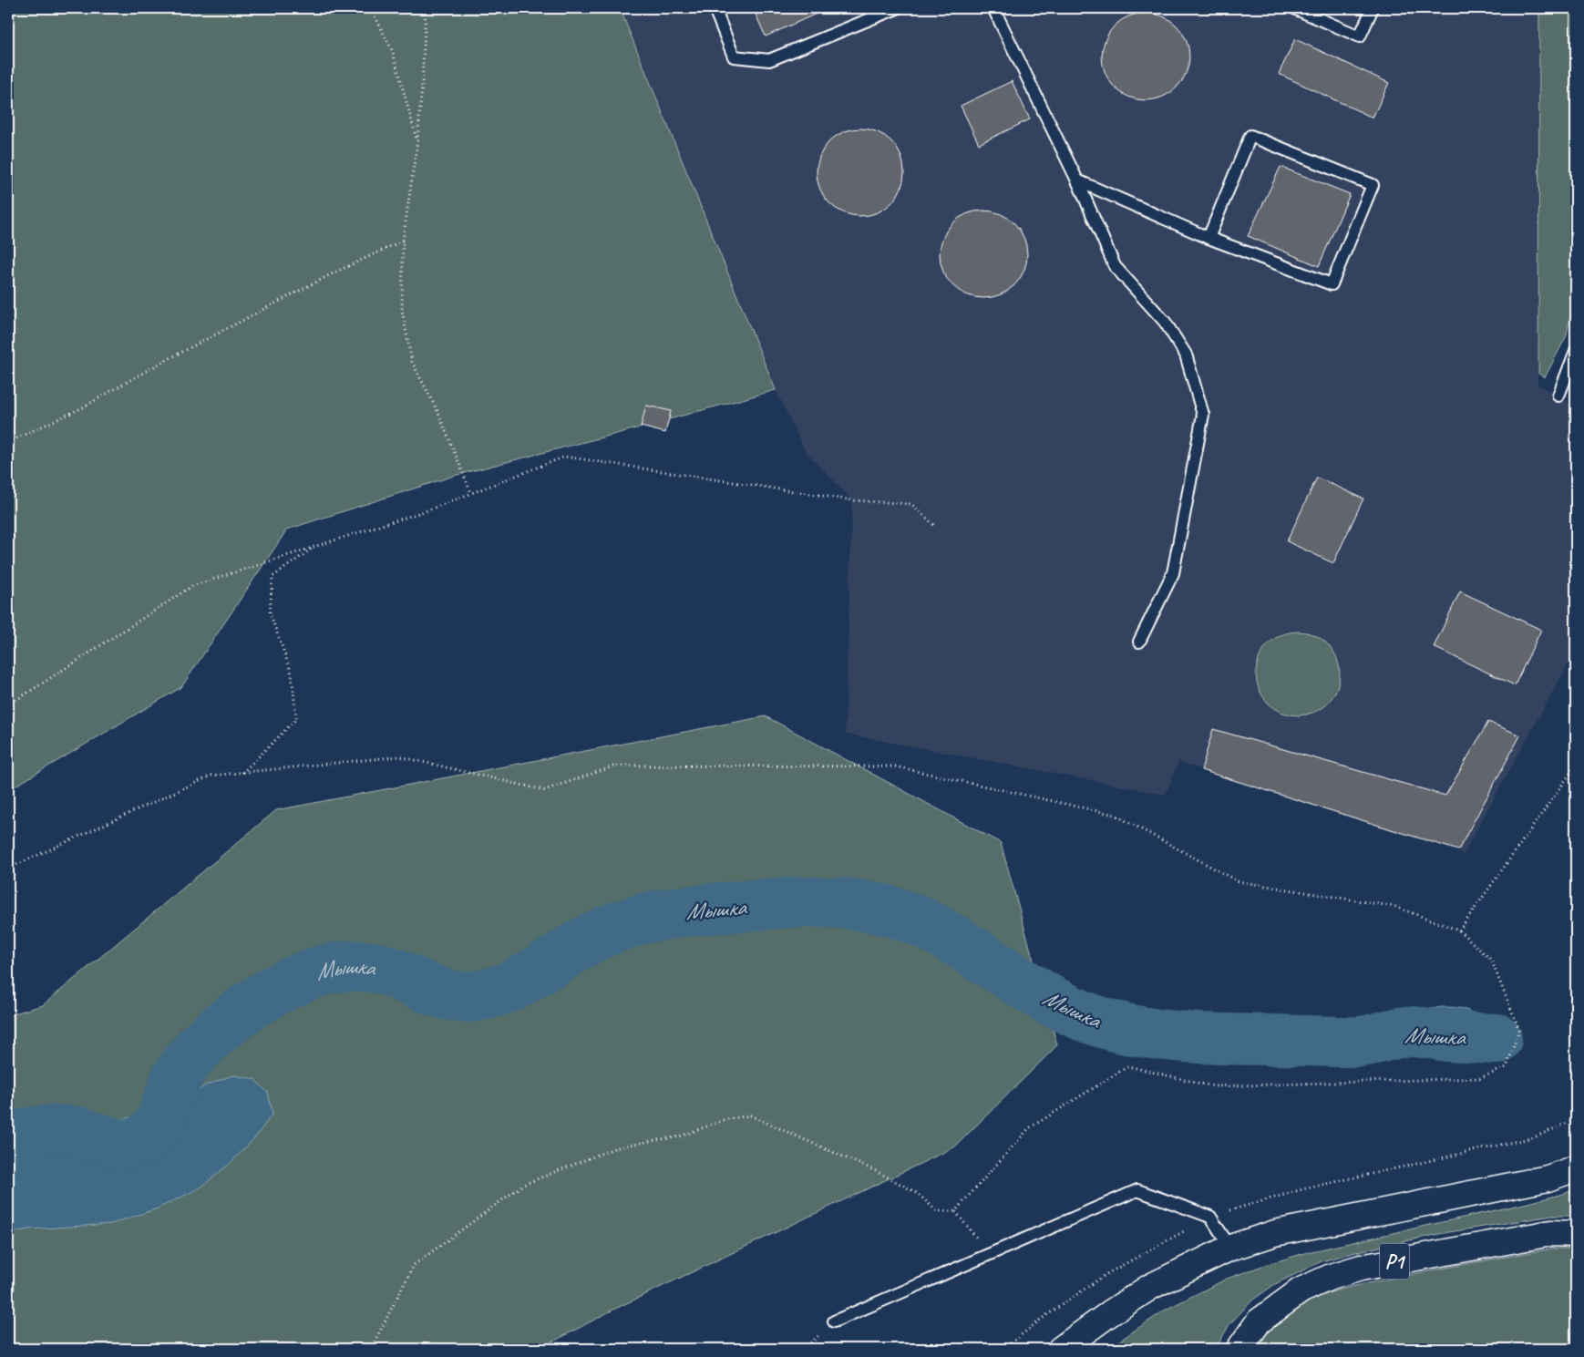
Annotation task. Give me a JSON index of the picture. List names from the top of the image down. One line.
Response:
{"streets":{"main road":["Р1"]},"water":["Мышка"]}
